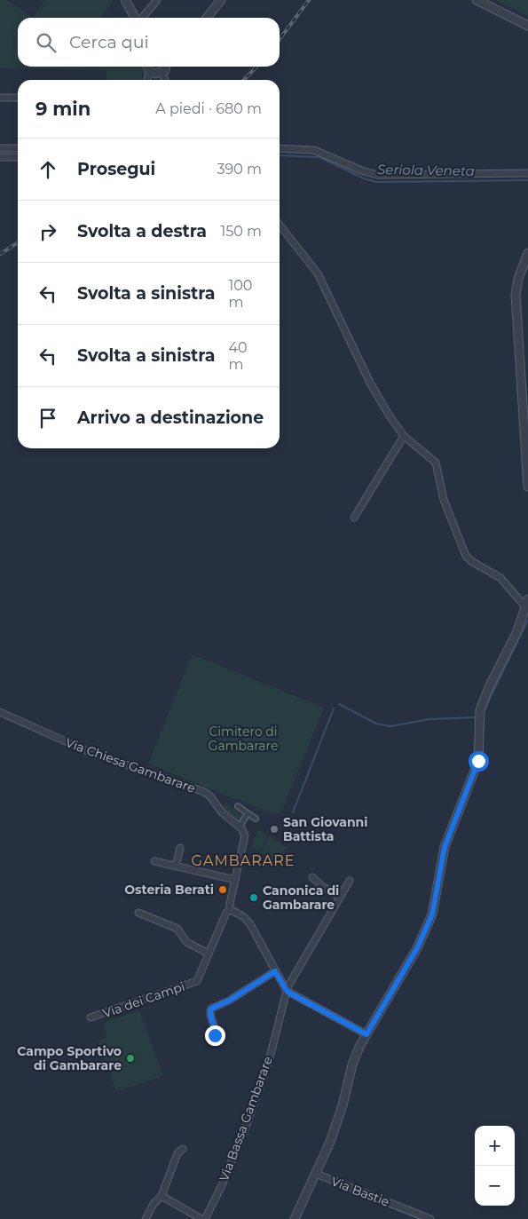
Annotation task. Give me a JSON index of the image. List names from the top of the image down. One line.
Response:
{"streets":{"street":["Via Chiesa Gambarare","Via dei Campi","Via Bassa Gambarare","Via Bastie"]},"districts":["GAMBARARE"],"water":["Seriola Veneta"],"parks":["Cimitero di Gambarare"],"places":["San Giovanni Battista","Osteria Berati","Canonica di Gambarare","Campo Sportivo di Gambarare"],"page":{"search":"Cerca qui","heading":["9 min","A piedi · 680 m"],"list":[["Prosegui","390 m"],["Svolta a destra","150 m"],["Svolta a sinistra","100 m"],["Svolta a sinistra","40 m"],"Arrivo a destinazione"],"map_buttons":["+","−"]}}
